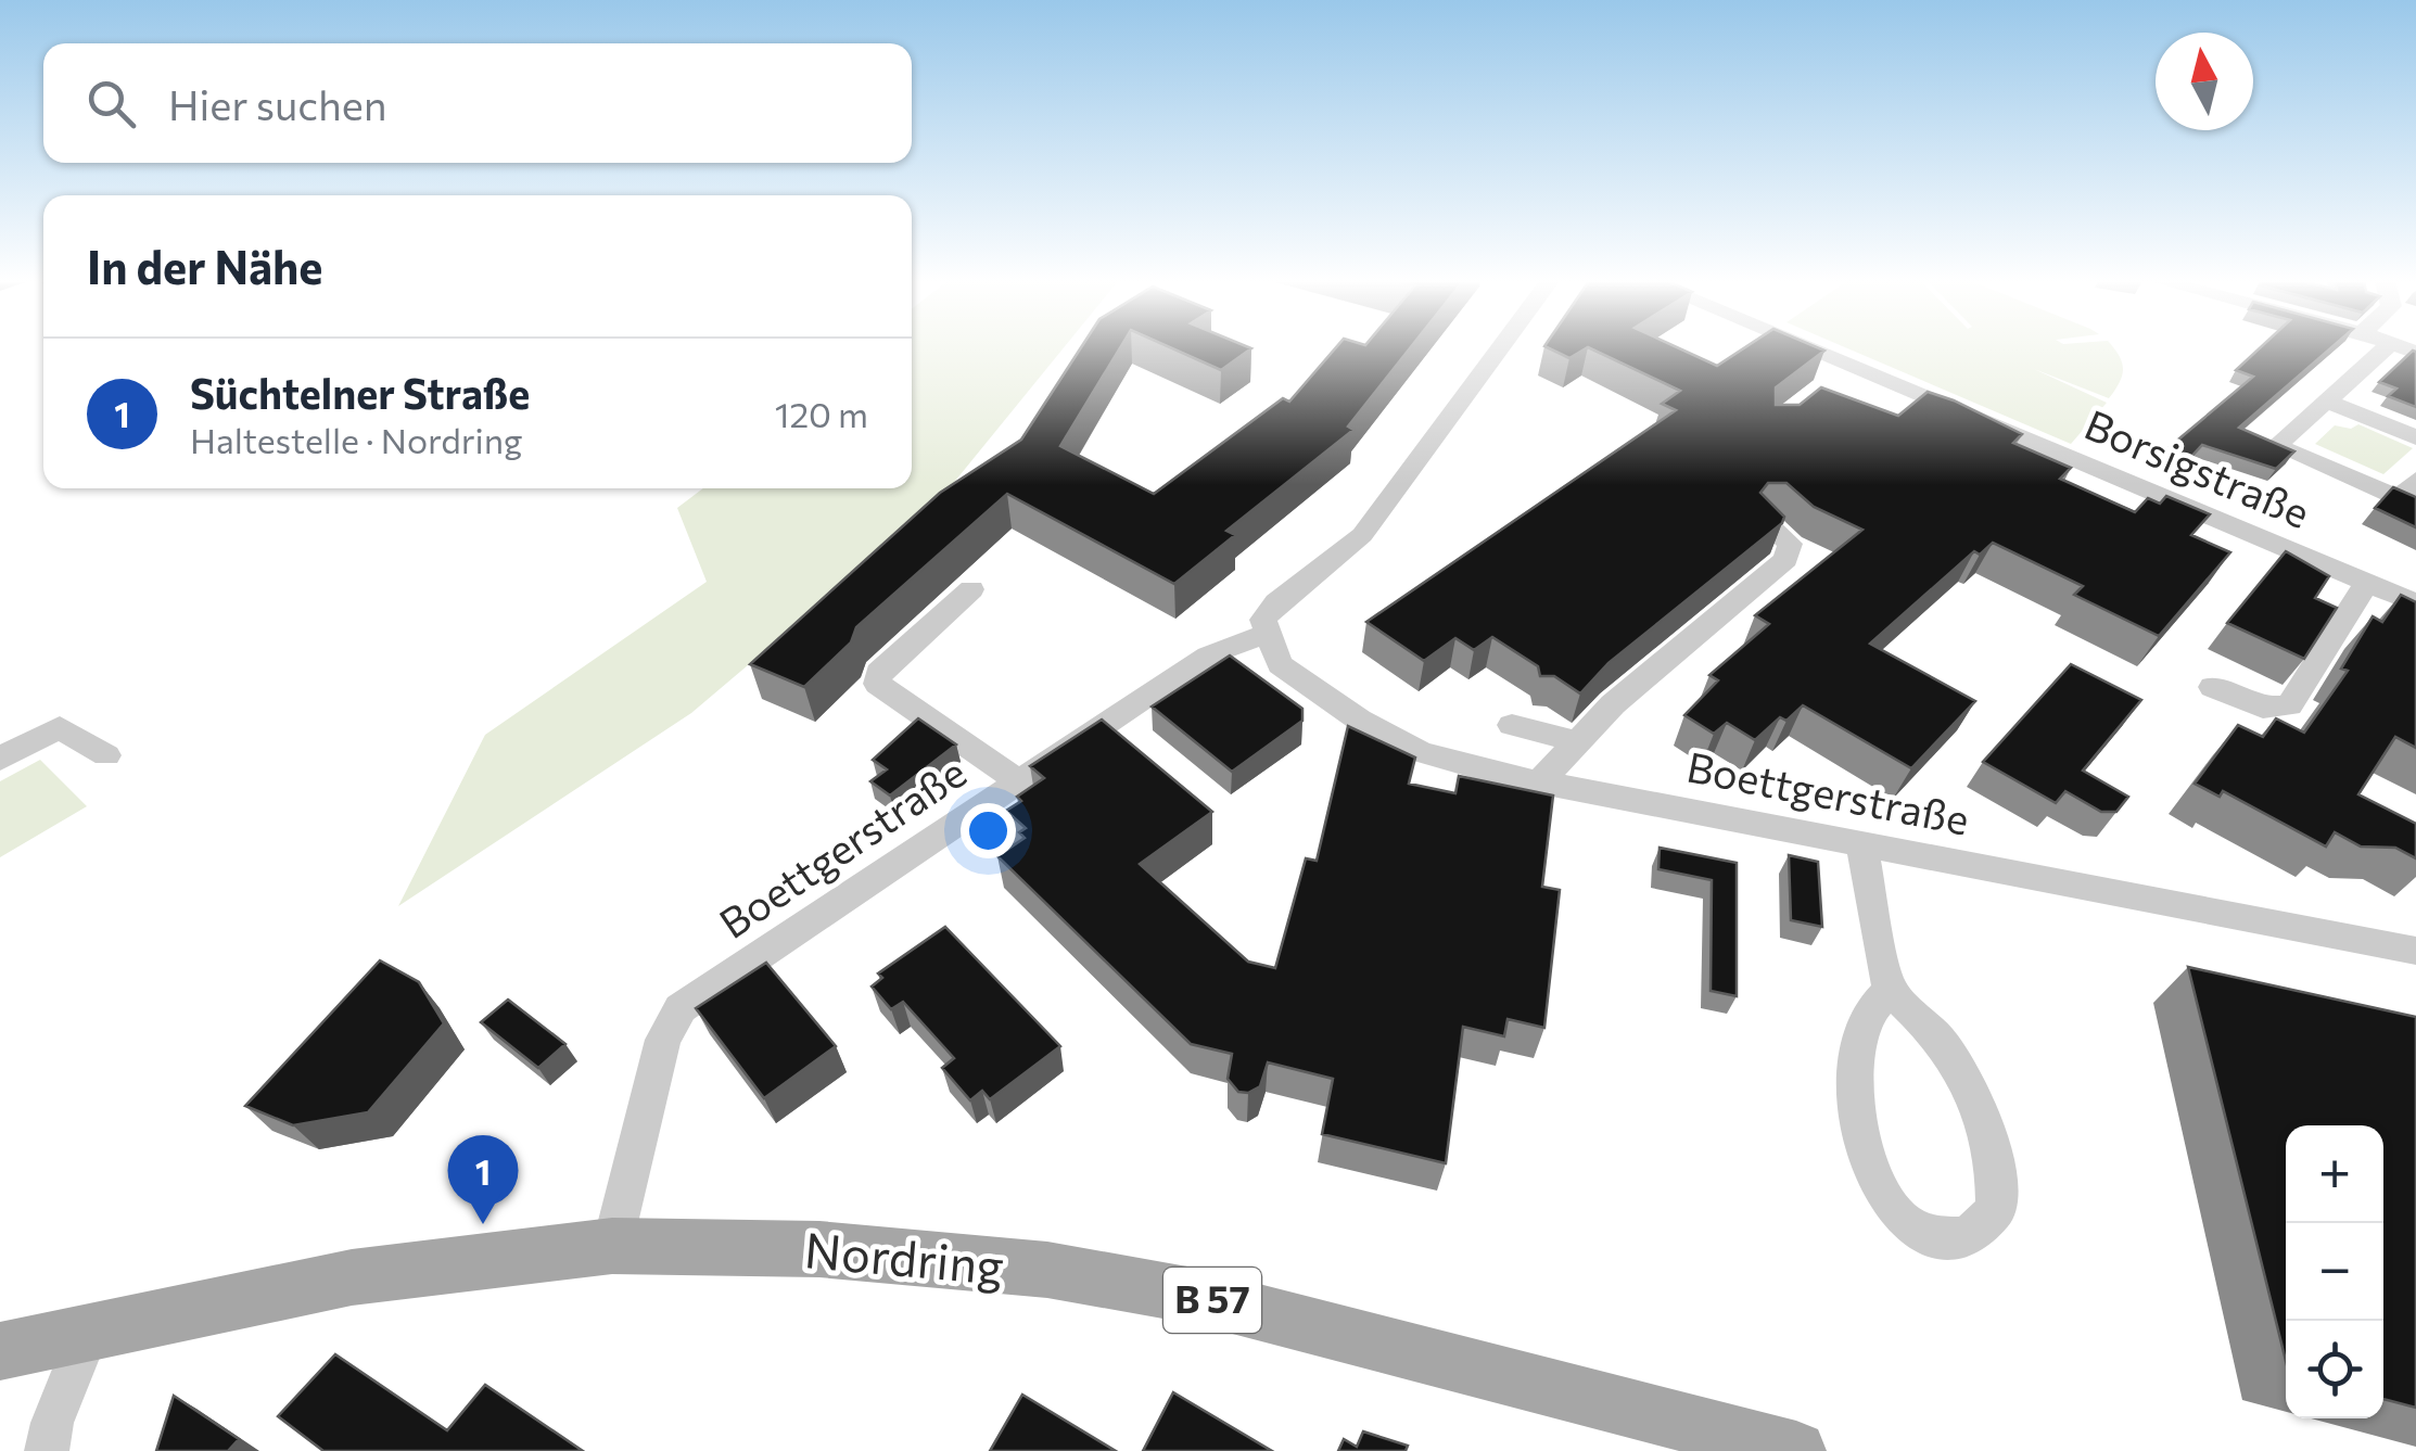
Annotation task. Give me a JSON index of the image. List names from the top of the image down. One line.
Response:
{"streets":{"main road":["Nordring","B 57"],"street":["Borsigstraße","Boettgerstraße"]},"crossings":[["Boettgerstraße","Nordring"]],"north":"top","page":{"search":"Hier suchen","heading":"In der Nähe","list":[{"mark":"1","name":"Süchtelner Straße","note":"Haltestelle · Nordring","value":"120 m"}],"map_buttons":["+","−"],"pins":"1"}}
